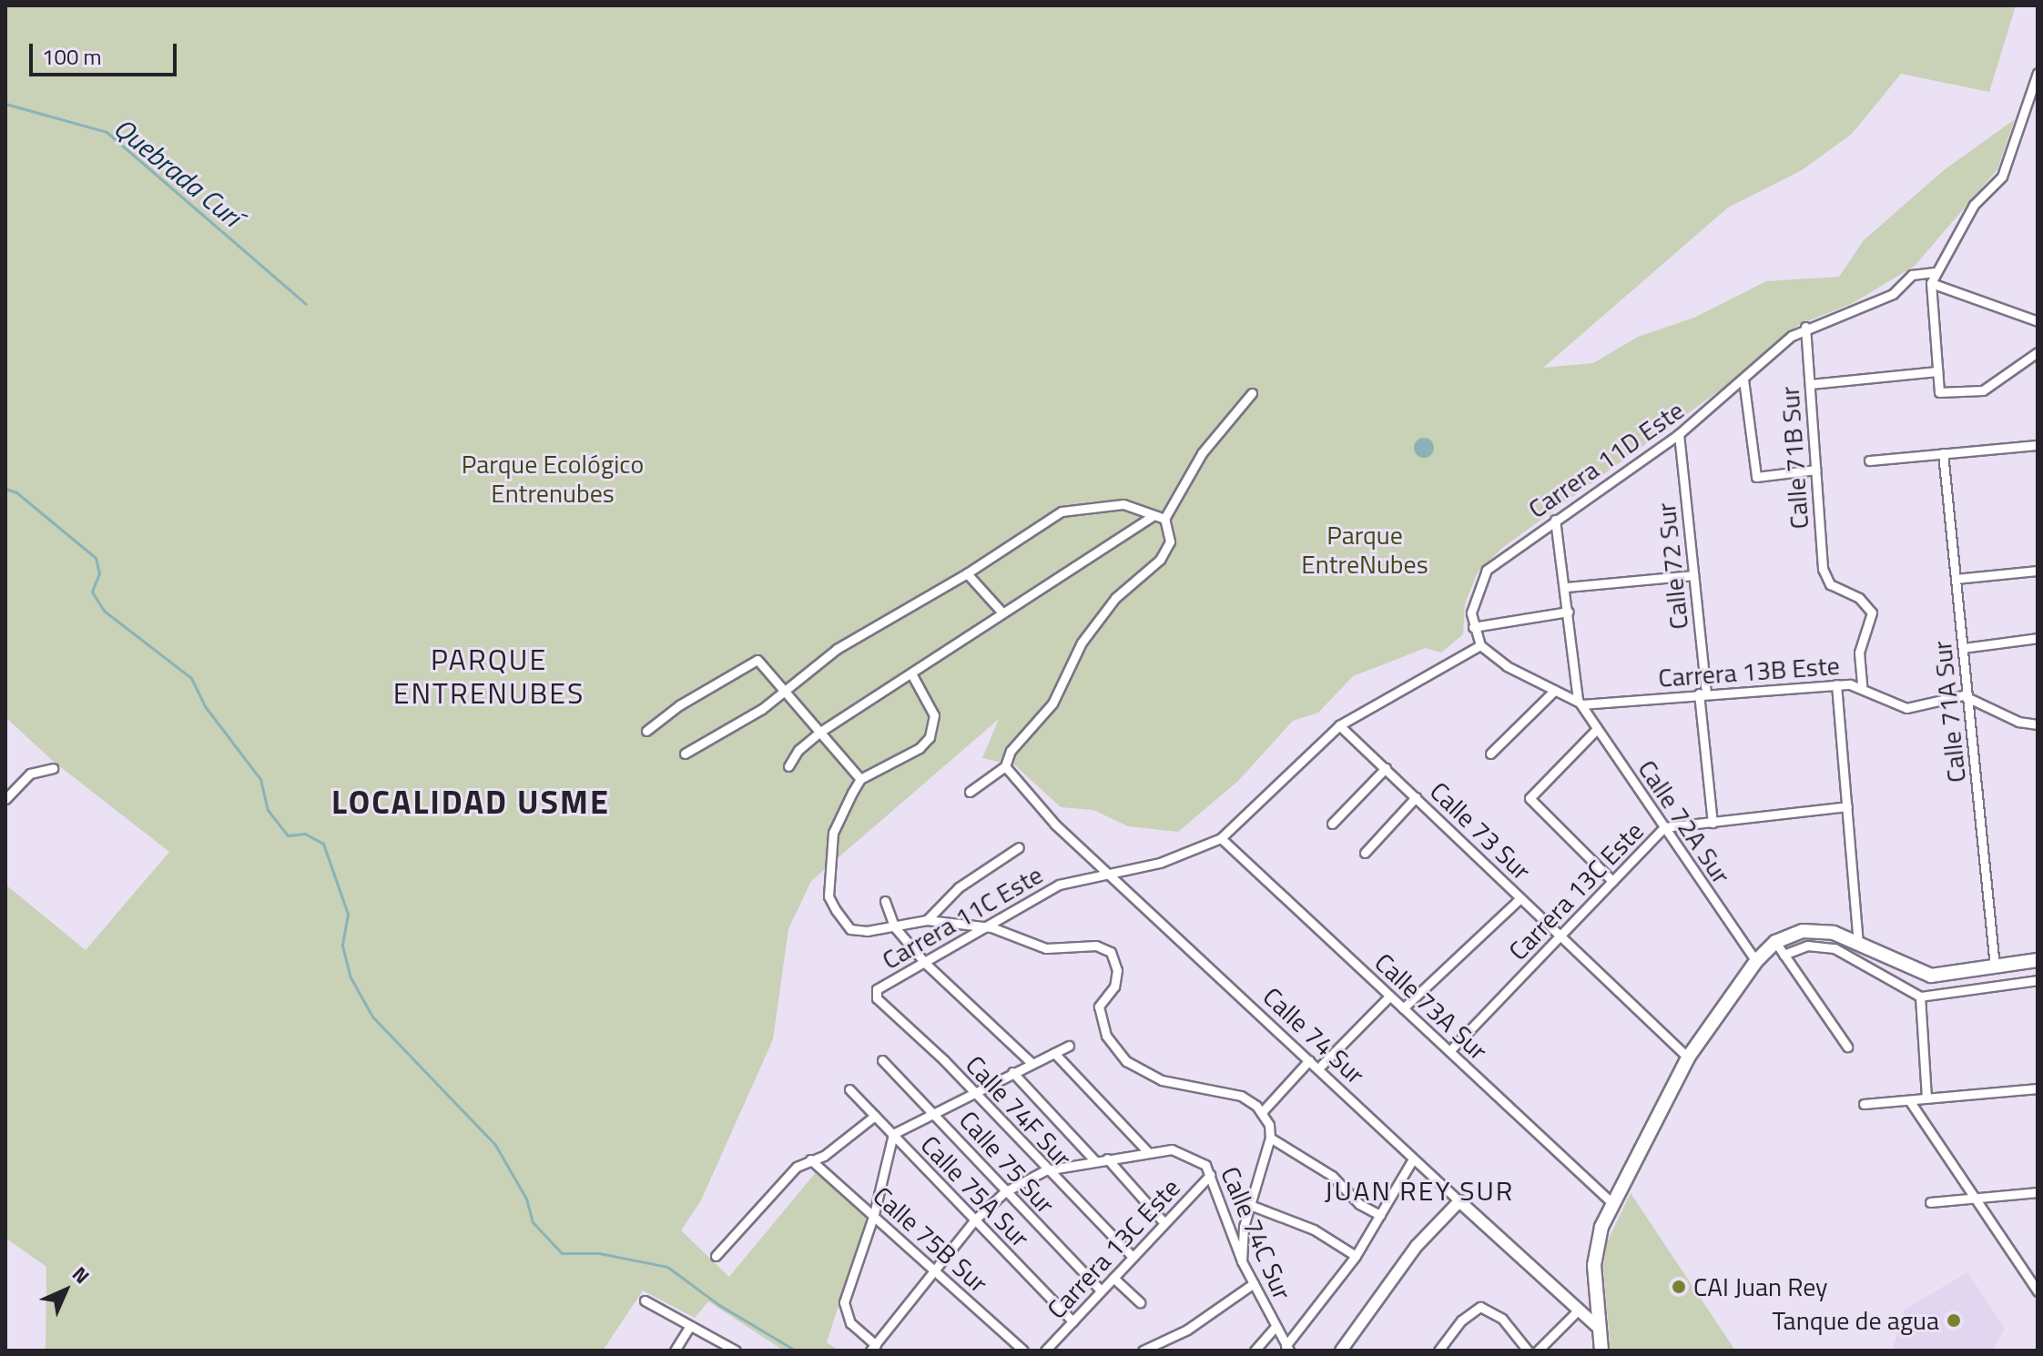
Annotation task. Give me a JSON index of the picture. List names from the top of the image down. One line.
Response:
{"streets":{"street":["Calle 71B Sur","Carrera 11D Este","Calle 72 Sur","Carrera 13B Este","Calle 71A Sur","Calle 72A Sur","Calle 73 Sur","Carrera 13C Este","Carrera 11C Este","Calle 73A Sur","Calle 74 Sur","Calle 74F Sur","Calle 75 Sur","Calle 75A Sur","Calle 74C Sur","Calle 75B Sur"]},"crossings":[["Calle 71B Sur","Carrera 11D Este"],["Calle 71B Sur","Carrera 13B Este"],["Carrera 11D Este","Calle 72 Sur"],["Carrera 11D Este","Calle 72A Sur"],["Calle 72 Sur","Carrera 13B Este"],["Calle 72 Sur","Carrera 13C Este"],["Carrera 13B Este","Calle 71A Sur"],["Carrera 13B Este","Calle 72A Sur"],["Calle 72A Sur","Carrera 13C Este"],["Calle 73 Sur","Carrera 13C Este"],["Calle 73 Sur","Carrera 11C Este"],["Carrera 13C Este","Calle 73A Sur"],["Carrera 13C Este","Calle 74F Sur"],["Carrera 13C Este","Calle 75 Sur"],["Carrera 13C Este","Calle 75A Sur"],["Carrera 13C Este","Calle 74C Sur"],["Carrera 11C Este","Calle 73A Sur"],["Carrera 11C Este","Calle 74 Sur"],["Carrera 11C Este","Calle 74F Sur"]],"districts":["PARQUE ENTRENUBES","LOCALIDAD USME","JUAN REY SUR"],"water":["Quebrada Curí"],"parks":["Parque Ecológico Entrenubes","Parque EntreNubes"],"places":["CAI Juan Rey","Tanque de agua"],"scale_bar":"100 m","north":"top right"}
